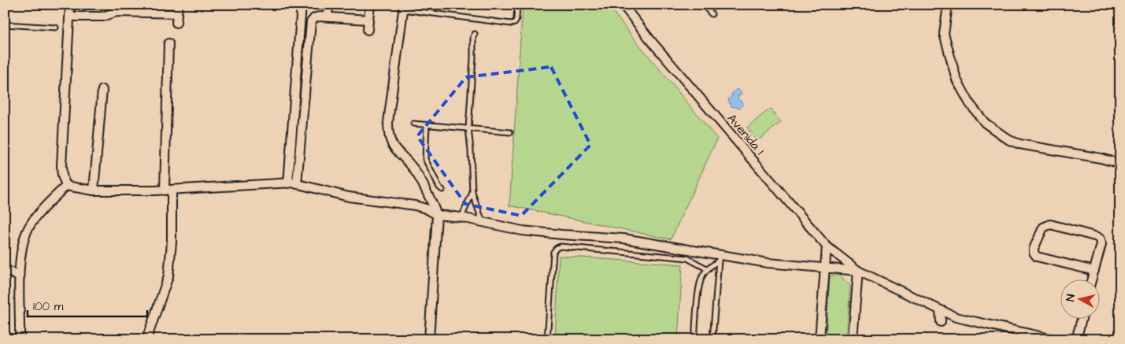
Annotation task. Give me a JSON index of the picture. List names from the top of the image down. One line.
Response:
{"streets":{"street":["Avenida 1"]},"scale_bar":"100 m","north":"left"}
